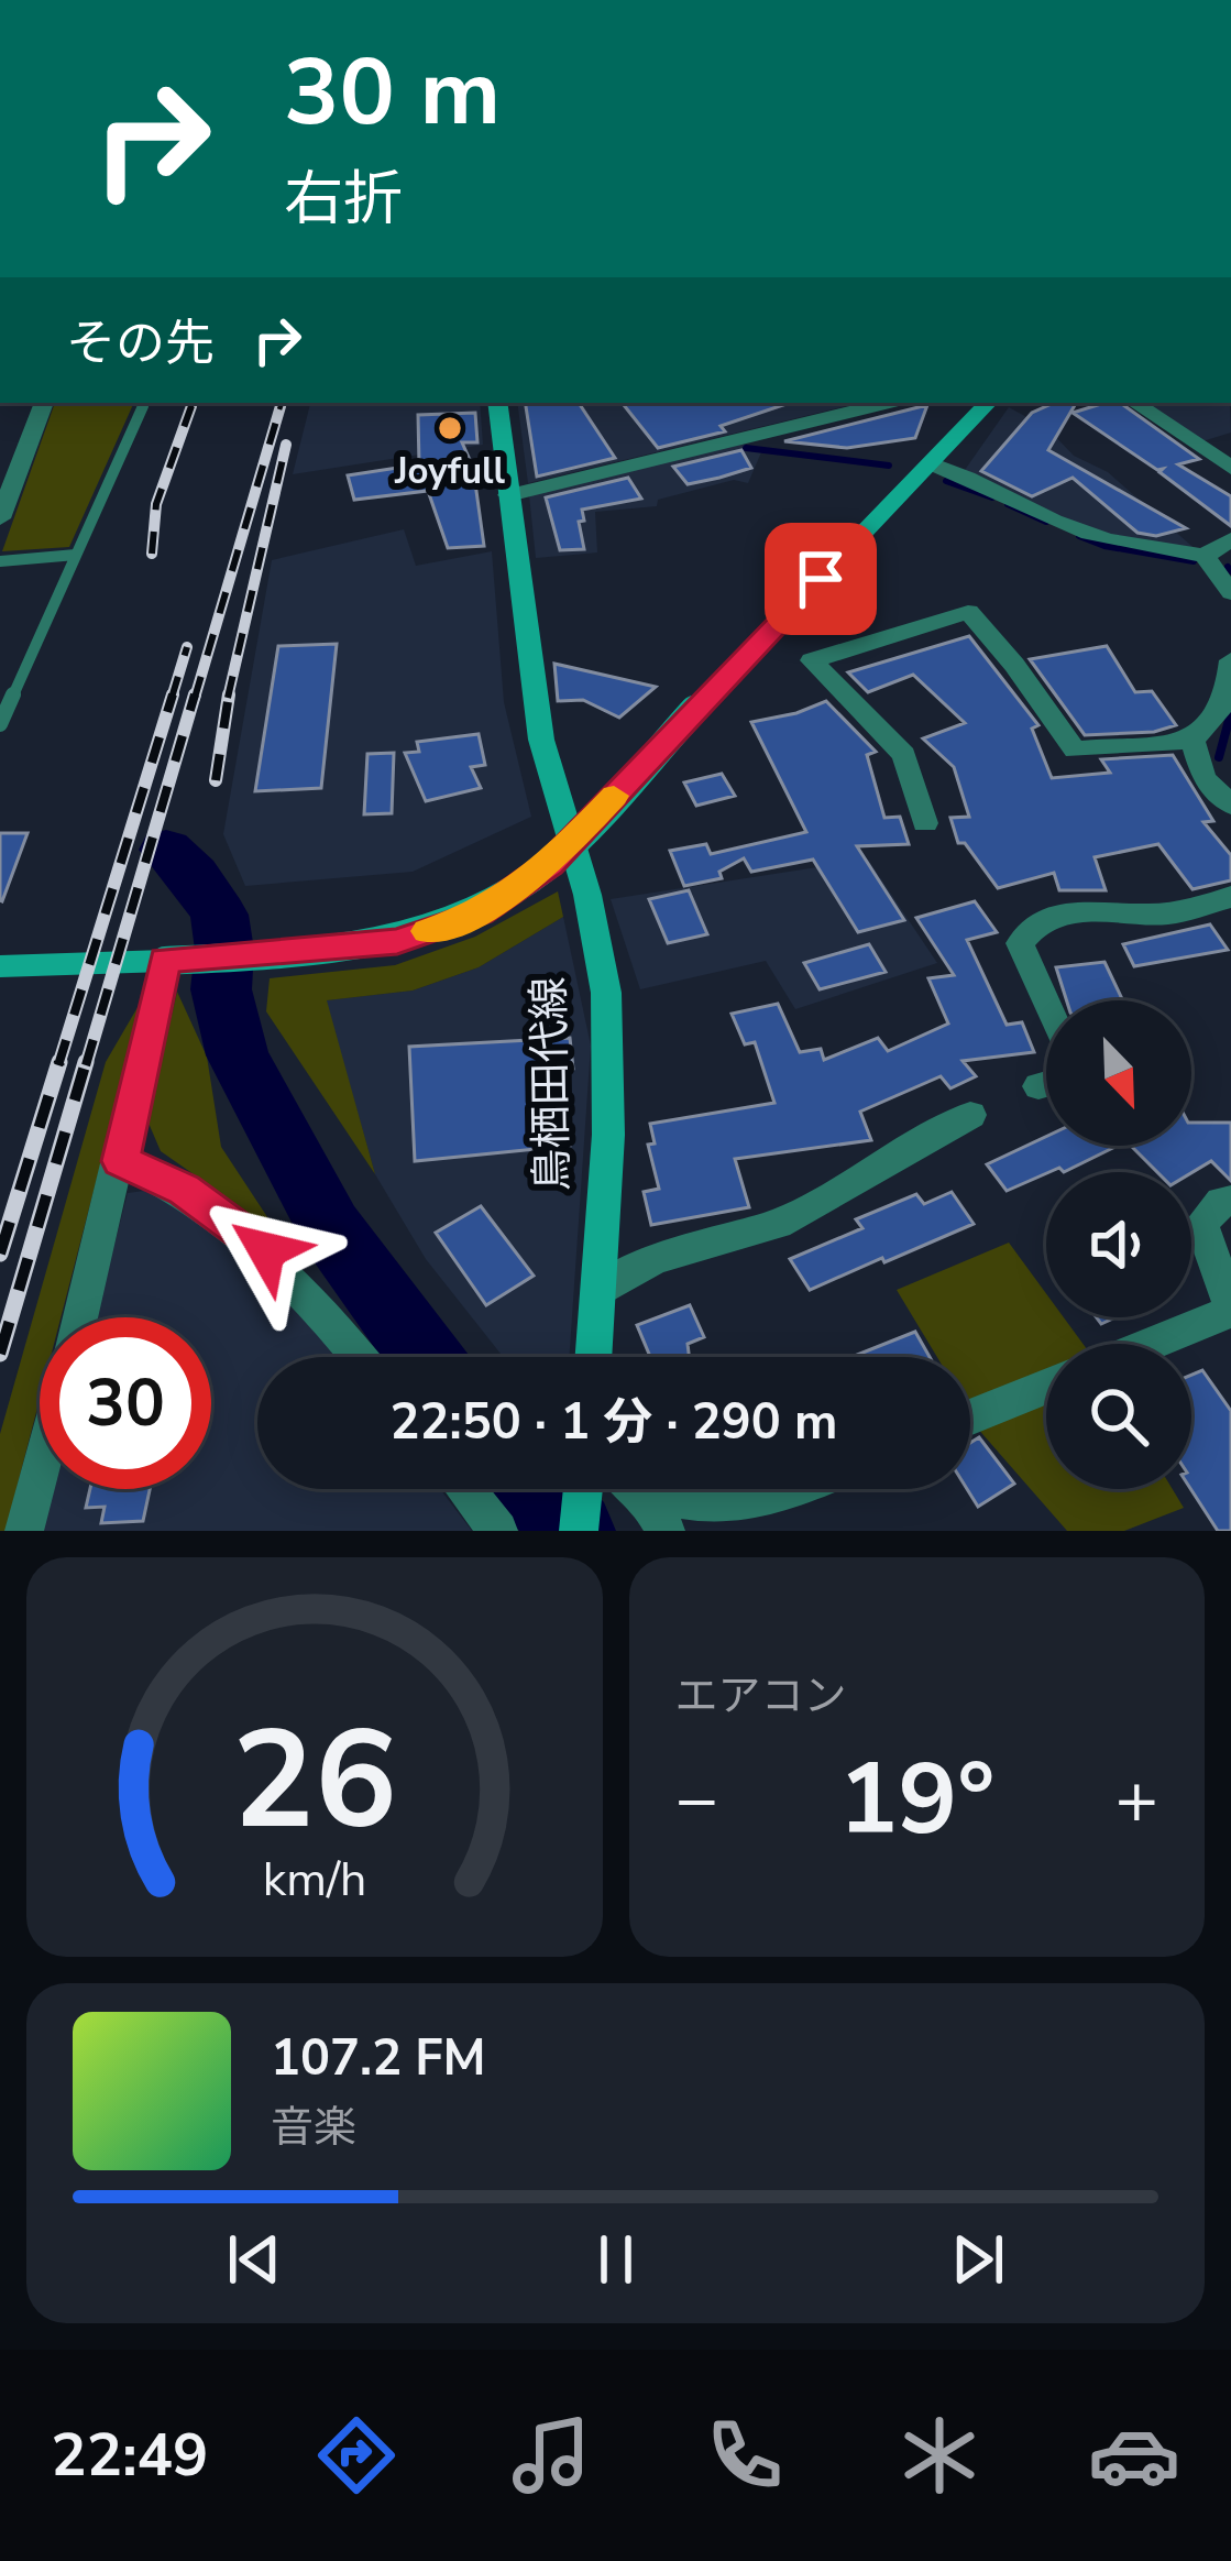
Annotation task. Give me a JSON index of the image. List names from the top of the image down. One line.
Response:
{"streets":{"main road":["鳥栖田代線"]},"places":["Joyfull"],"north":"bottom right","page":{"turn":["30 m","右折"],"then":"その先","limit":"30","trip":"22:50 · 1 分 · 290 m","tile":"エアコン","heat":["−","19°","+"],"song":["107.2 FM","音楽"],"tabs":"22:49","gauge":["26","km/h"]}}
